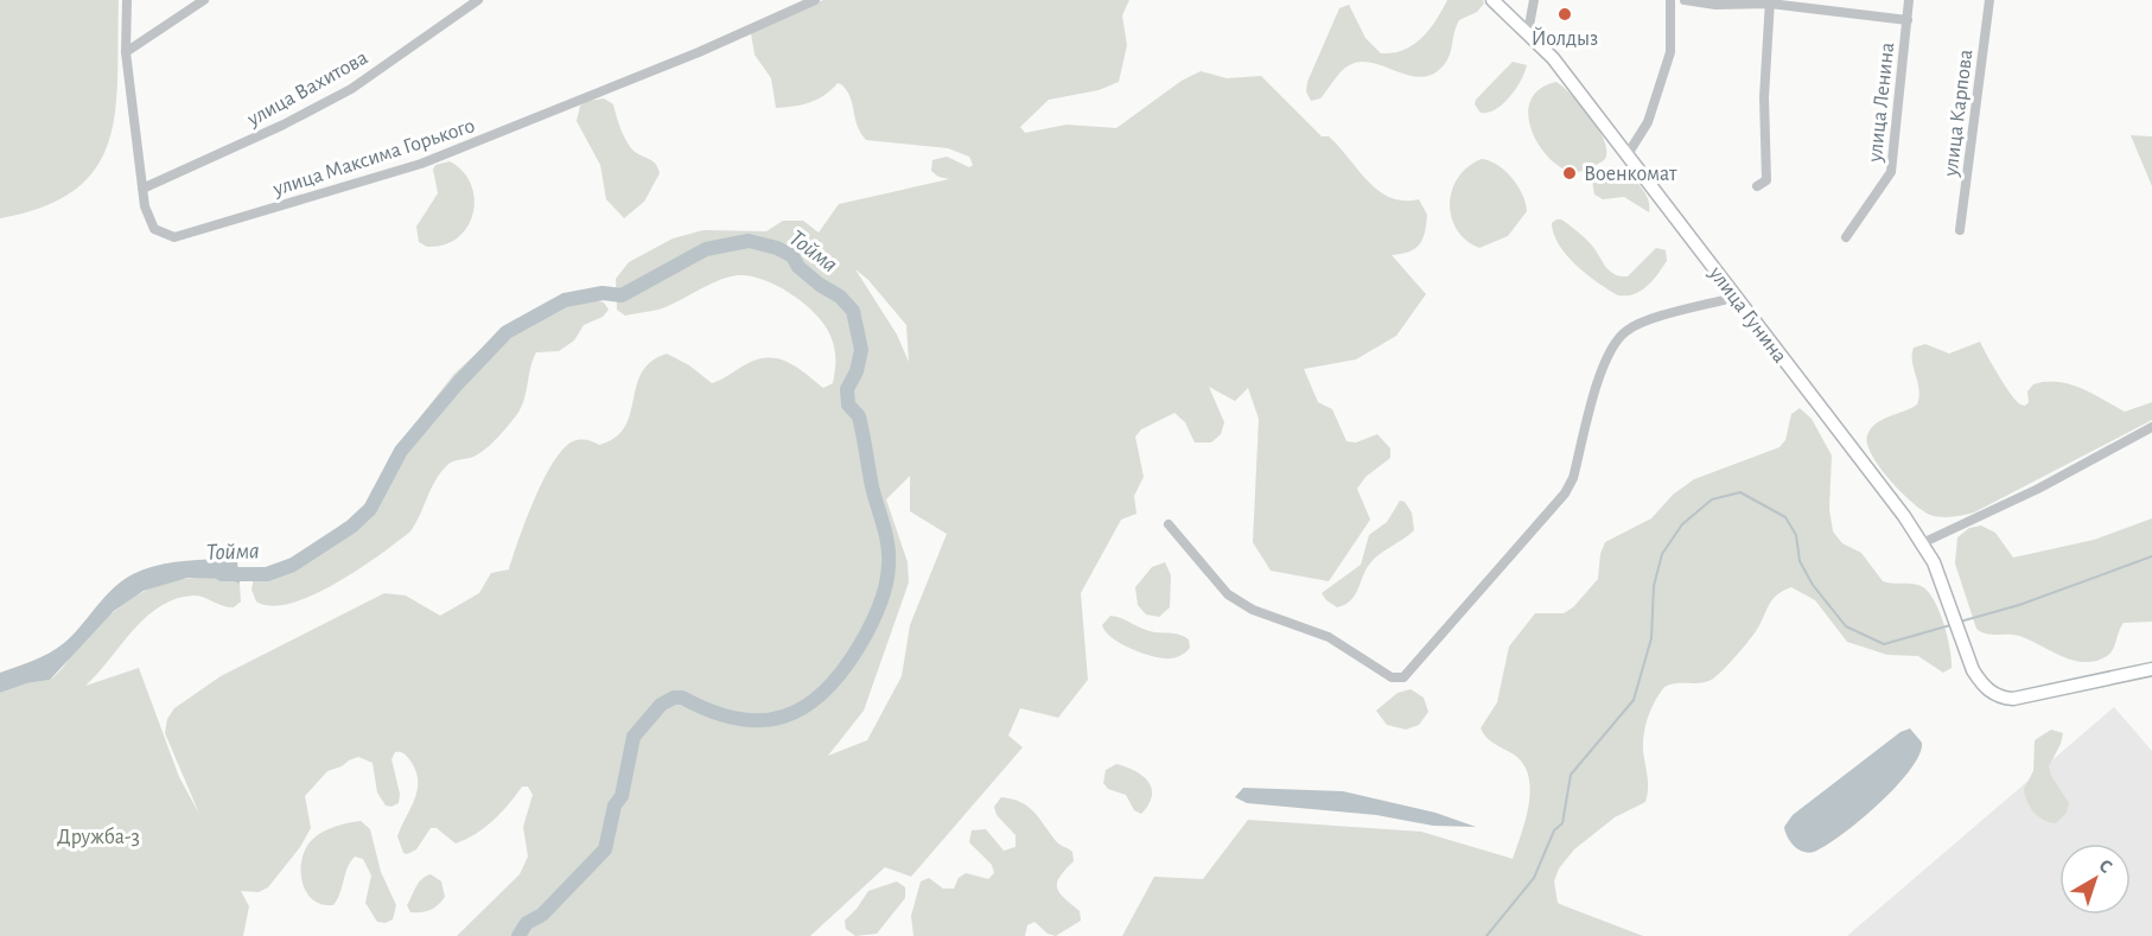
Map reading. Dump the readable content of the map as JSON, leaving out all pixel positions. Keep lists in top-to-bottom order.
{
  "streets": {
    "main road": ["улица Гунина"],
    "street": [
      "улица Вахитова",
      "улица Ленина",
      "улица Карпова",
      "улица Максима Горького"
    ]
  },
  "crossings": [
    ["улица Вахитова", "улица Максима Горького"]
  ],
  "water": ["Тойма"],
  "parks": ["Дружба-3"],
  "places": ["Йолдыз", "Военкомат"],
  "north": "top right"
}
